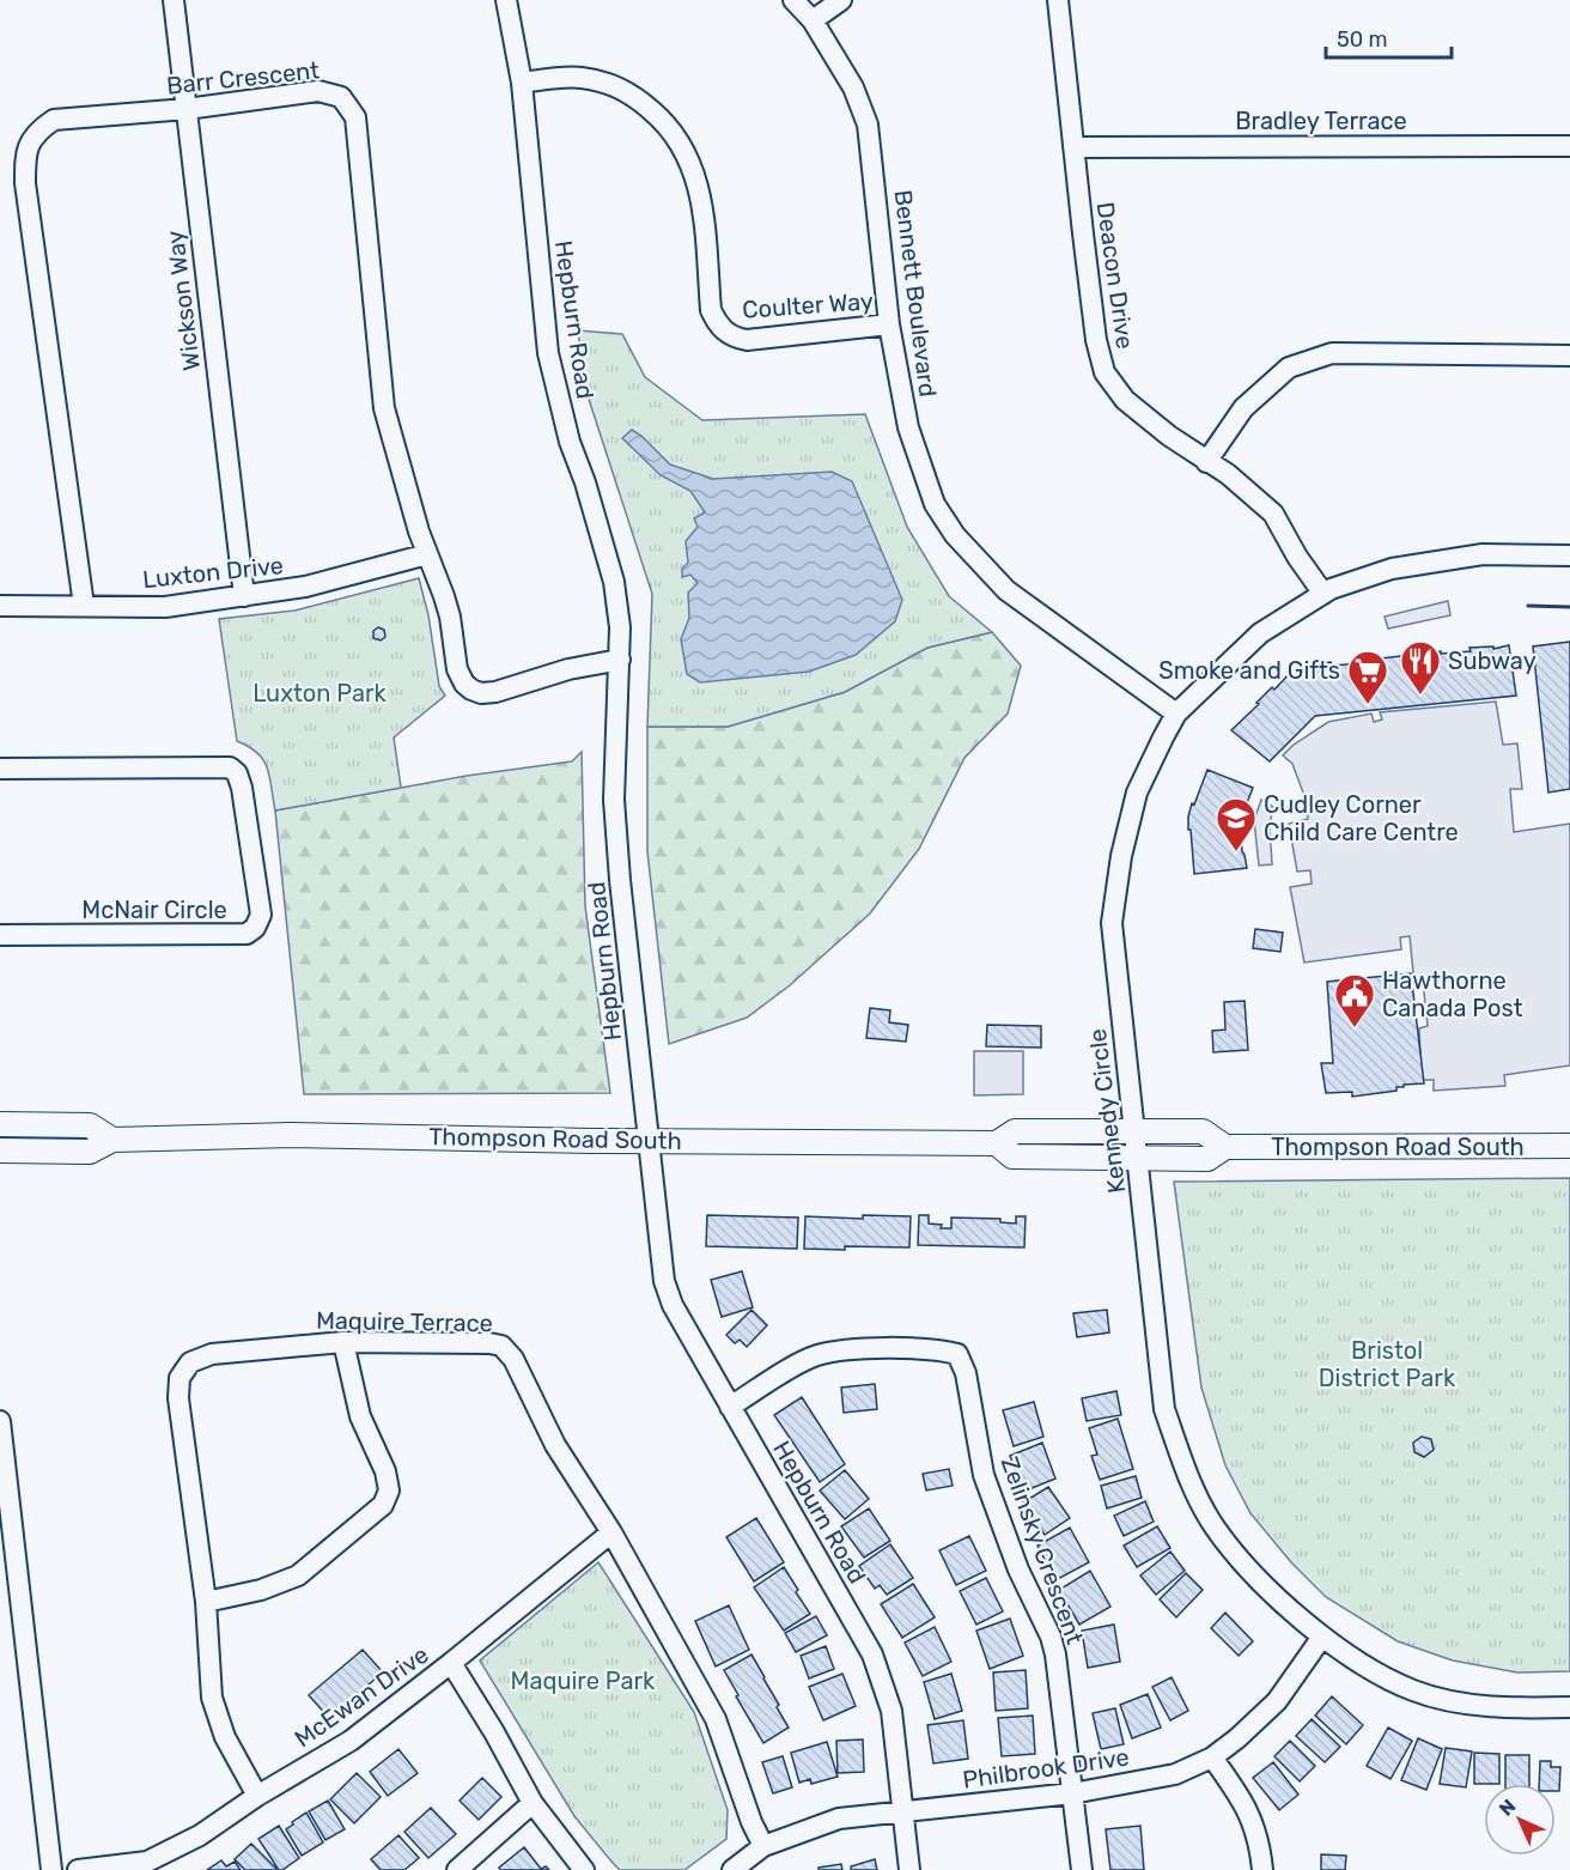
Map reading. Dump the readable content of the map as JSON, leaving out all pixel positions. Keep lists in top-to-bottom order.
{
  "streets": {
    "main road": ["Thompson Road South"],
    "street": [
      "Barr Crescent",
      "Bradley Terrace",
      "Deacon Drive",
      "Bennett Boulevard",
      "Wickson Way",
      "Coulter Way",
      "Hepburn Road",
      "Luxton Drive",
      "McNair Circle",
      "Kennedy Circle",
      "Maquire Terrace",
      "Zelinsky Crescent",
      "McEwan Drive",
      "Philbrook Drive"
    ]
  },
  "crossings": [
    ["Barr Crescent", "Wickson Way"],
    ["Barr Crescent", "Hepburn Road"],
    ["Barr Crescent", "Luxton Drive"],
    ["Bradley Terrace", "Deacon Drive"],
    ["Deacon Drive", "Kennedy Circle"],
    ["Bennett Boulevard", "Coulter Way"],
    ["Bennett Boulevard", "Kennedy Circle"],
    ["Wickson Way", "Luxton Drive"],
    ["Coulter Way", "Hepburn Road"],
    ["Hepburn Road", "Thompson Road South"],
    ["Hepburn Road", "Zelinsky Crescent"],
    ["Hepburn Road", "Philbrook Drive"],
    ["Kennedy Circle", "Thompson Road South"],
    ["Kennedy Circle", "Philbrook Drive"],
    ["Maquire Terrace", "McEwan Drive"],
    ["Maquire Terrace", "Philbrook Drive"],
    ["Zelinsky Crescent", "Philbrook Drive"]
  ],
  "parks": ["Luxton Park", "Bristol District Park", "Maquire Park"],
  "places": {
    "restaurant": ["Subway"],
    "supermarket": ["Smoke and Gifts"],
    "school or university": ["Cudley Corner Child Care Centre"],
    "public building": ["Hawthorne Canada Post"]
  },
  "scale_bar": "50 m",
  "north": "top left"
}
